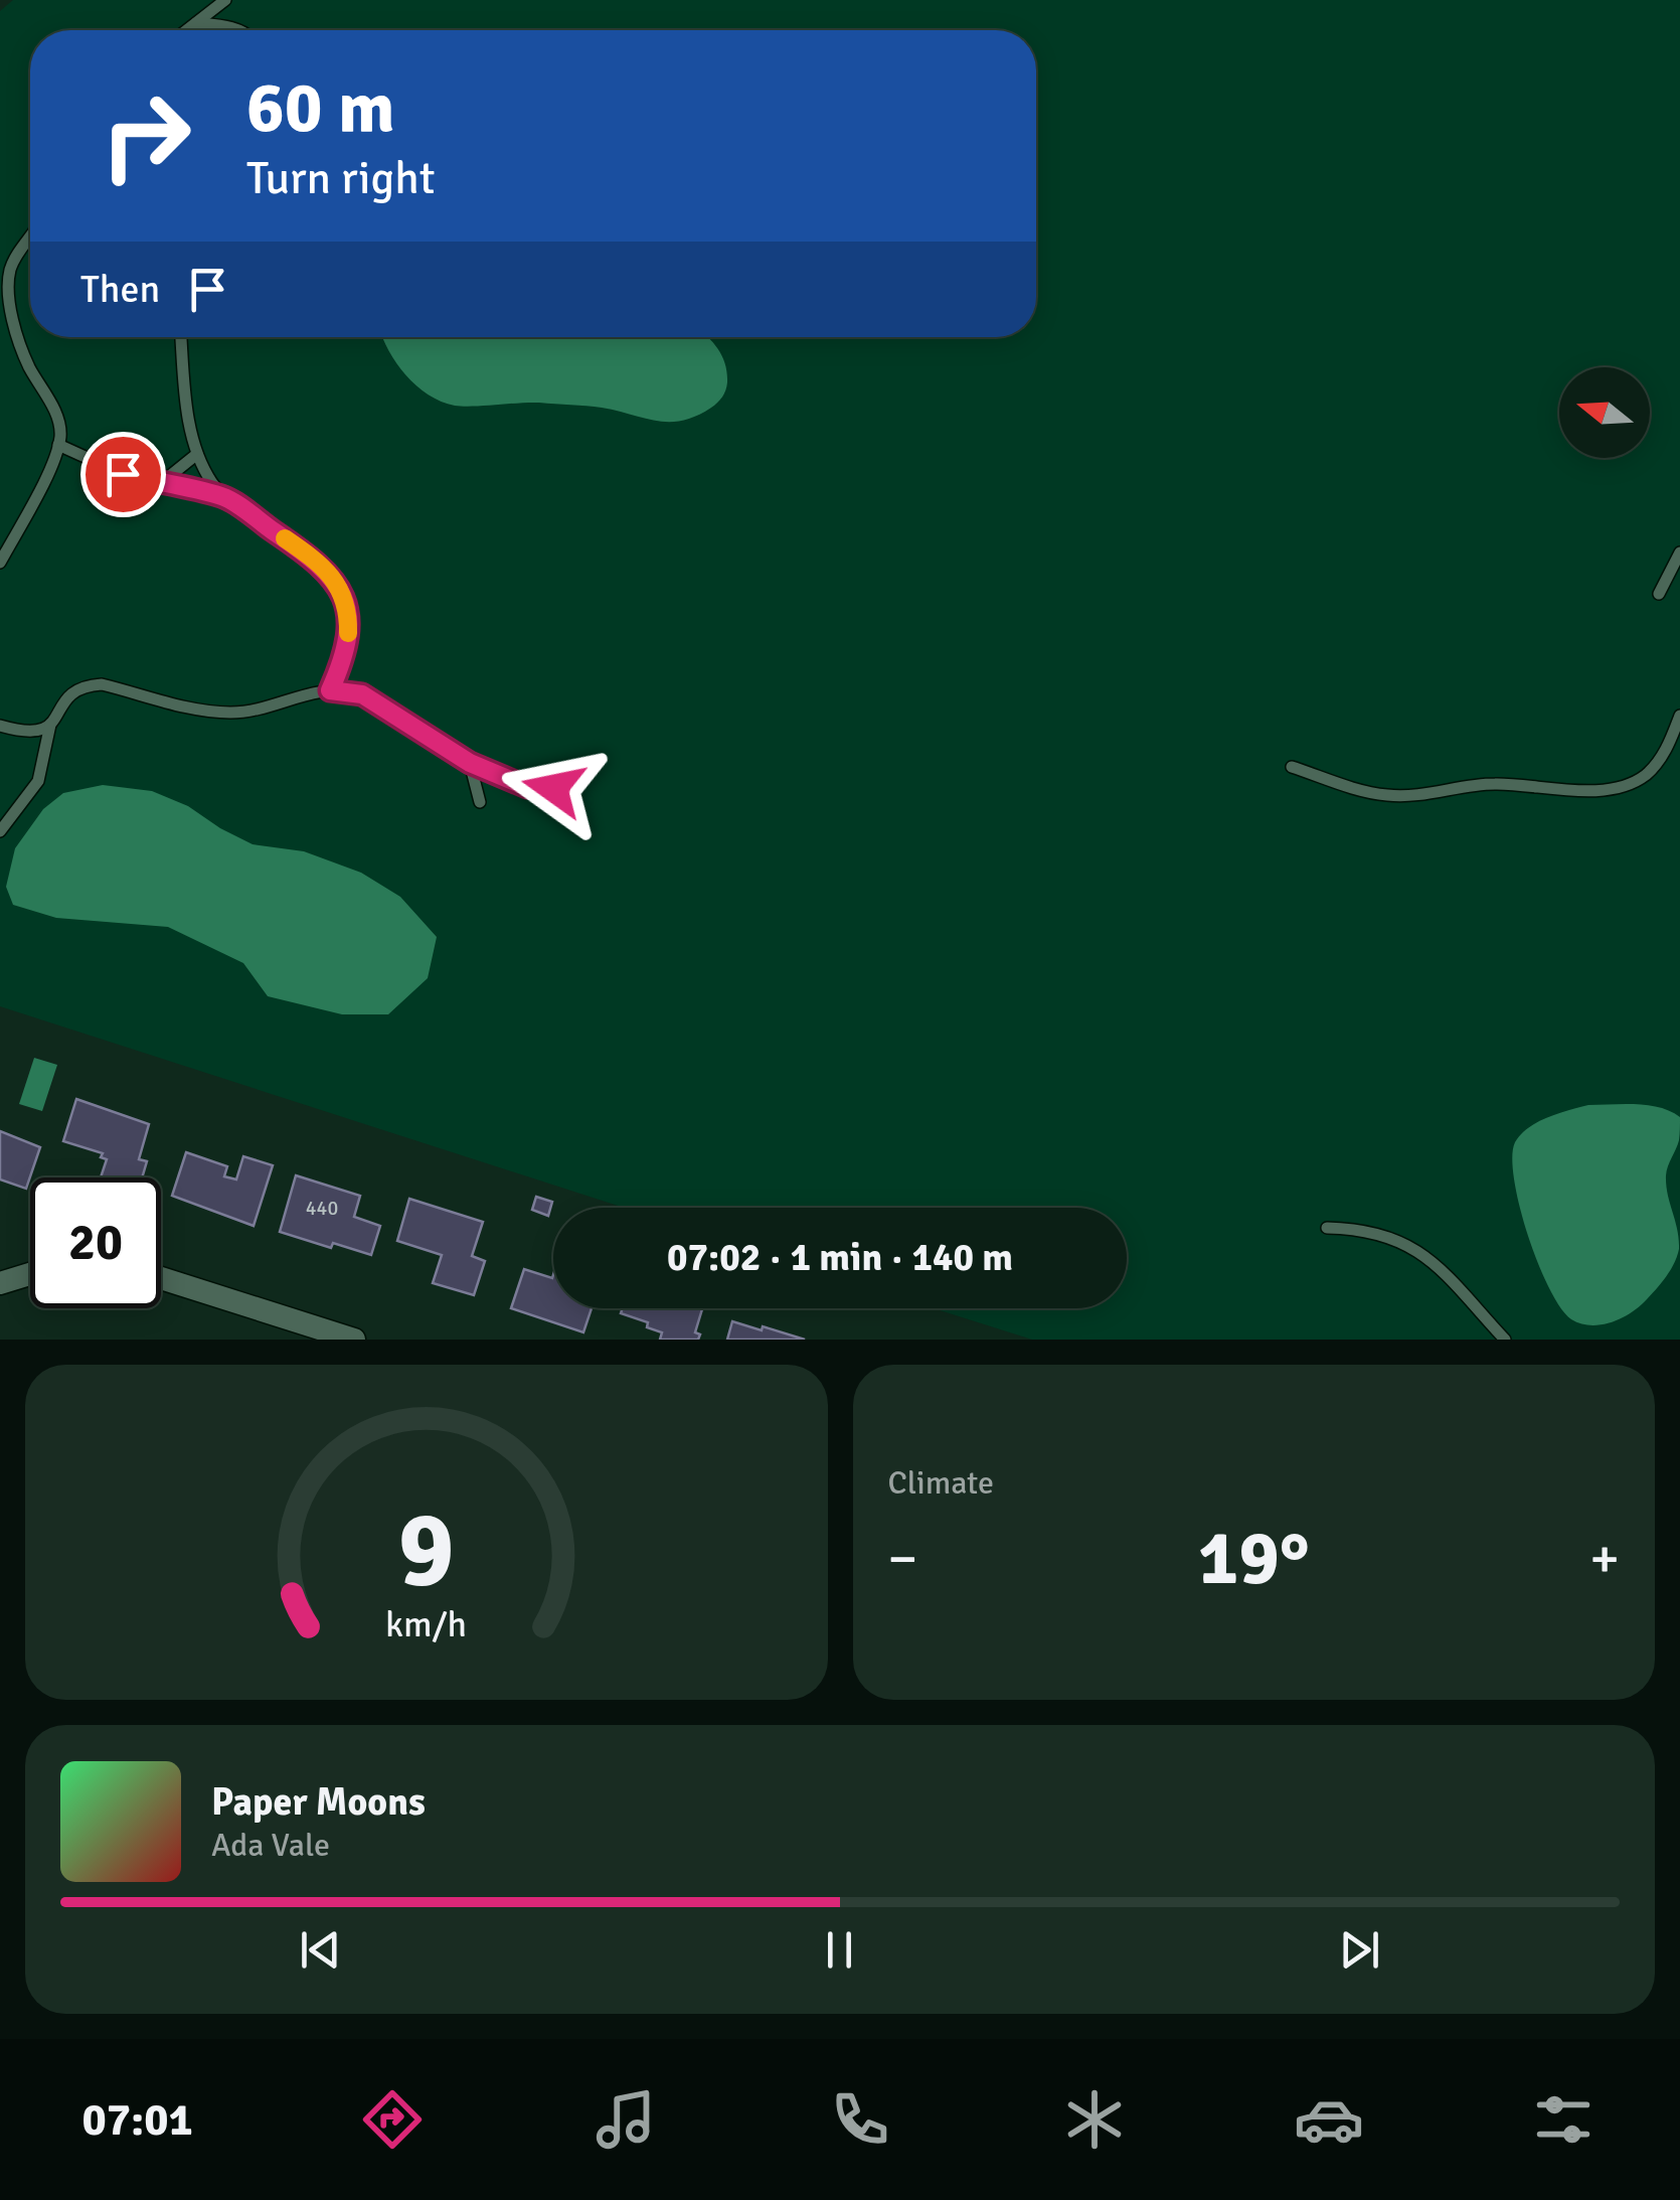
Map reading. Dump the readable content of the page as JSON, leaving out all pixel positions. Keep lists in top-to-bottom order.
{
  "house_numbers": ["440"],
  "north": "left",
  "page": {
    "turn": ["60 m", "Turn right"],
    "then": "Then",
    "limit": "20",
    "trip": "07:02 · 1 min · 140 m",
    "tile": "Climate",
    "heat": ["−", "19°", "+"],
    "song": ["Paper Moons", "Ada Vale"],
    "tabs": "07:01",
    "gauge": ["9", "km/h"]
  }
}
